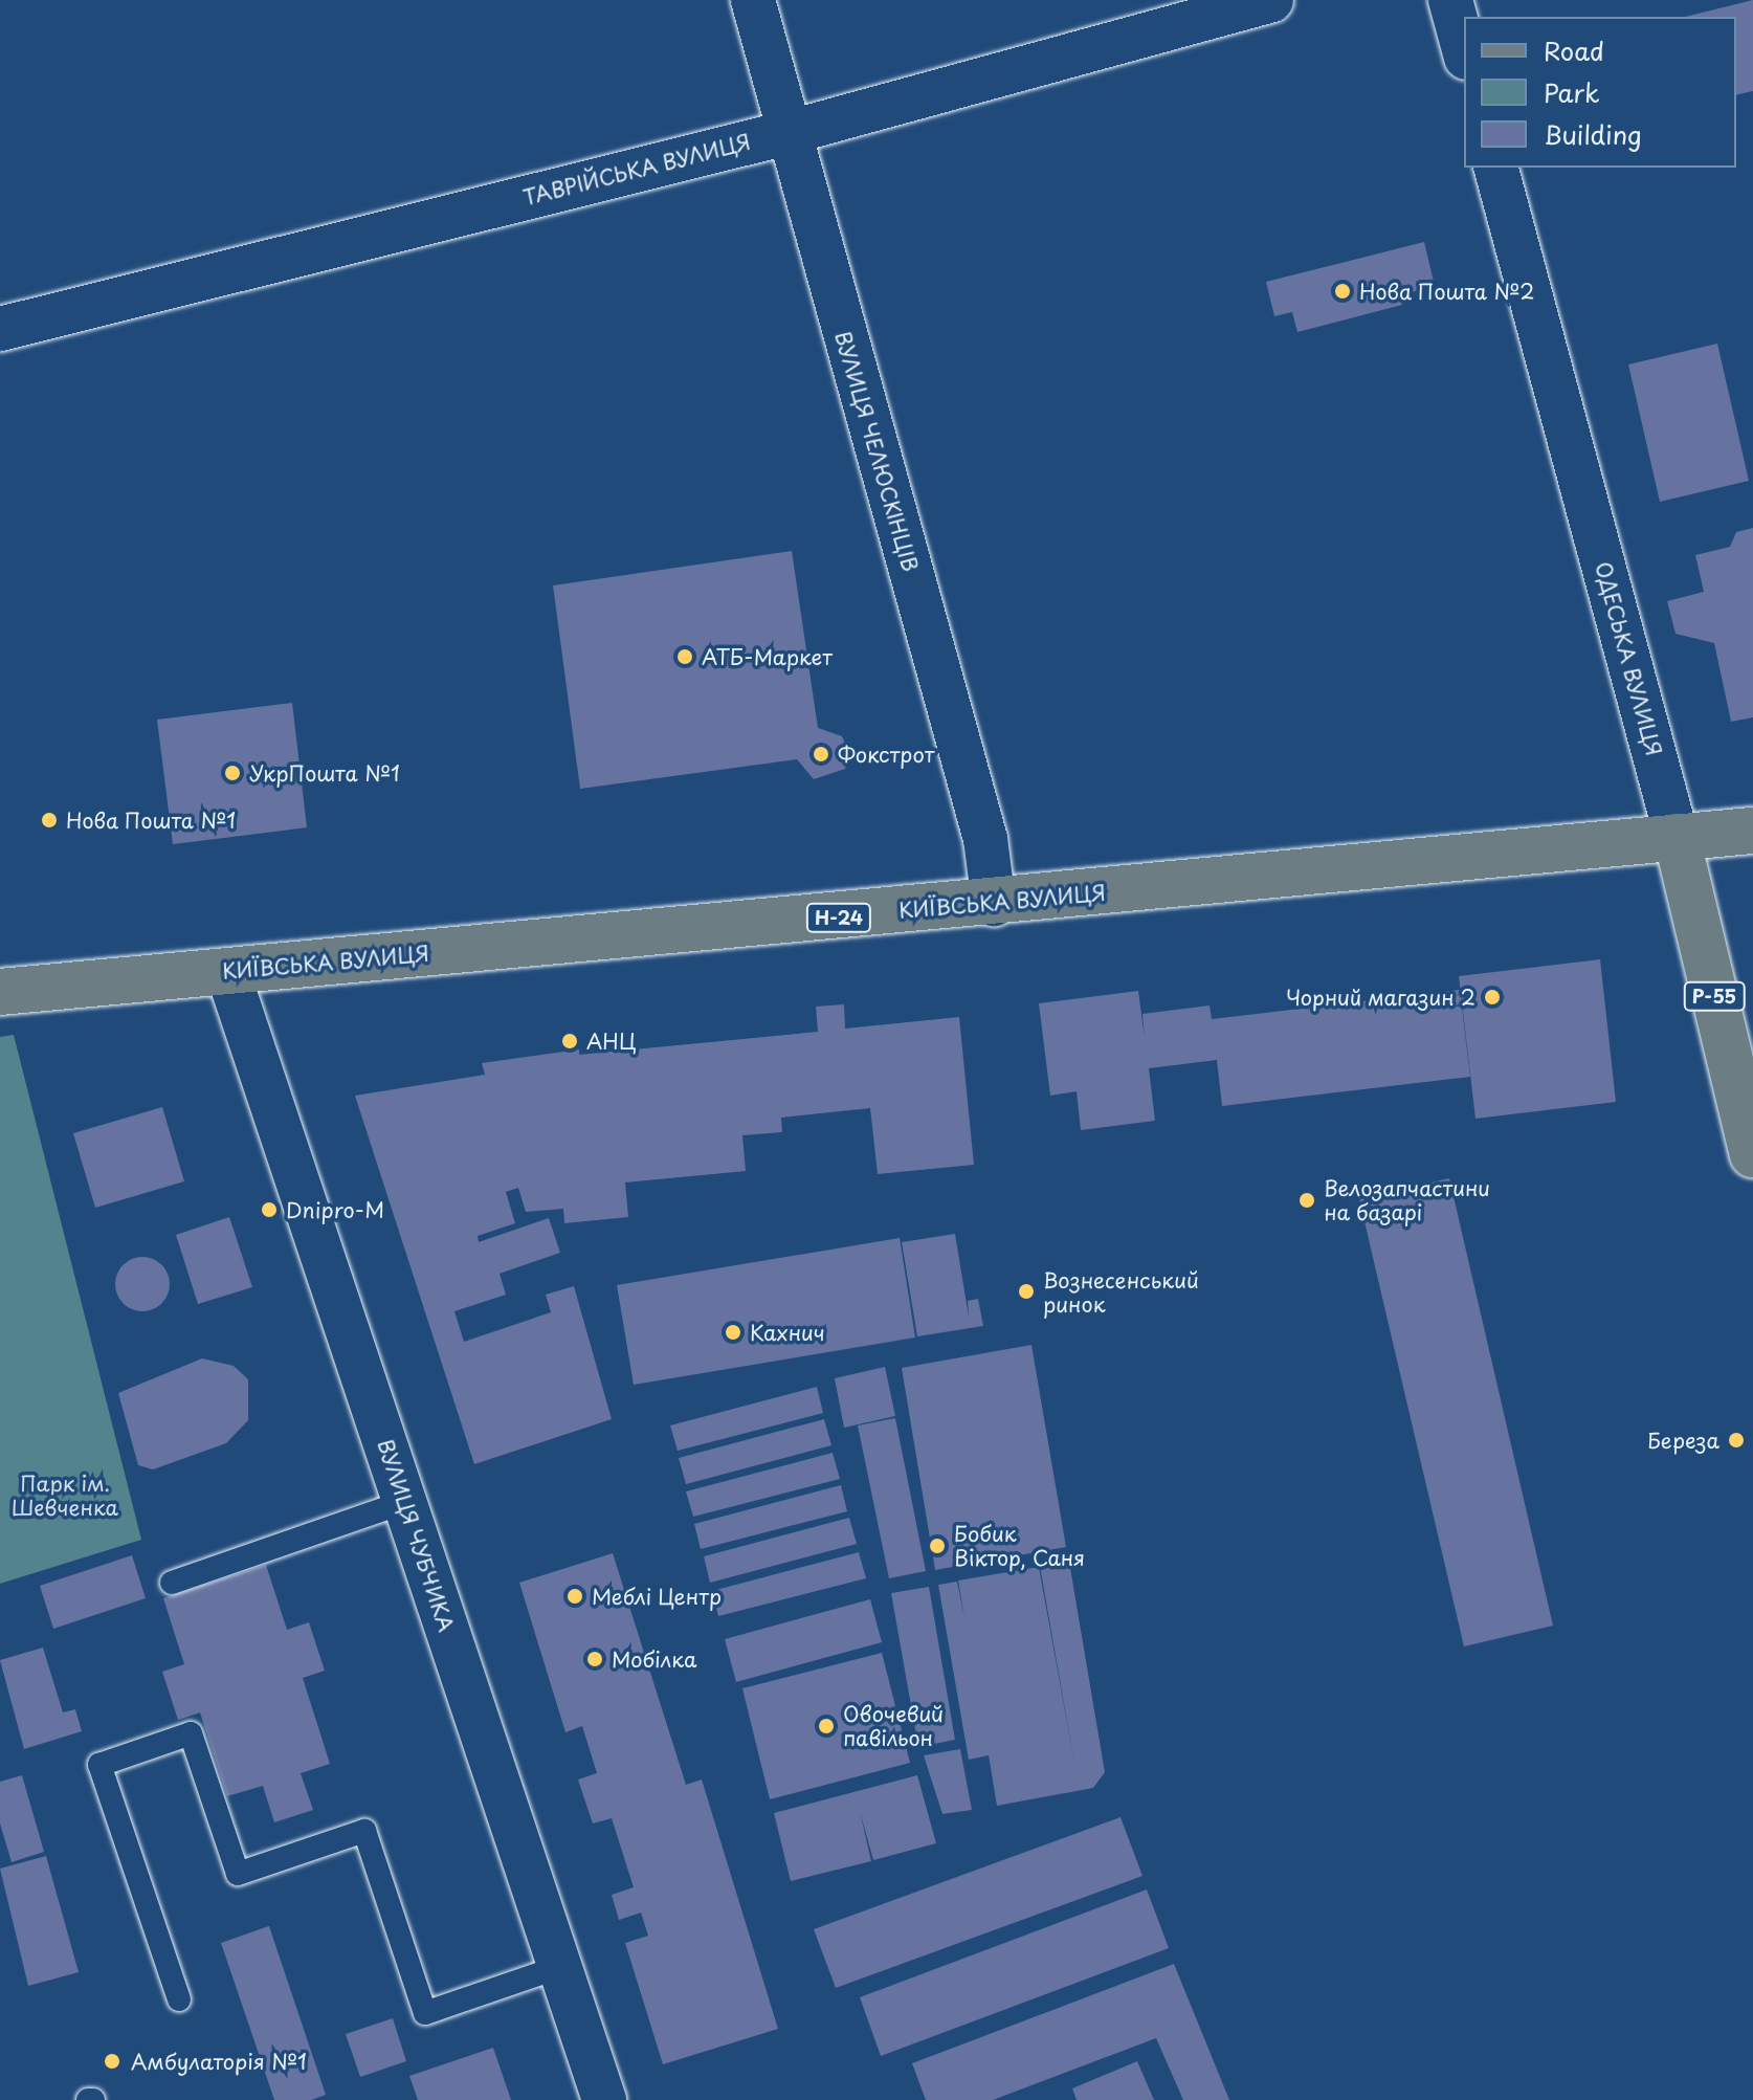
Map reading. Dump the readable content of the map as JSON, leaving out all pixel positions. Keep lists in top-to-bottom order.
{
  "streets": {
    "main road": [
      "ОДЕСЬКА ВУЛИЦЯ",
      "КИЇВСЬКА ВУЛИЦЯ",
      "Н-24",
      "Р-55"
    ],
    "street": ["ТАВРІЙСЬКА ВУЛИЦЯ", "ВУЛИЦЯ ЧЕЛЮСКІНЦІВ", "ВУЛИЦЯ ЧУБЧИКА"]
  },
  "crossings": [
    ["ТАВРІЙСЬКА ВУЛИЦЯ", "ВУЛИЦЯ ЧЕЛЮСКІНЦІВ"],
    ["ВУЛИЦЯ ЧЕЛЮСКІНЦІВ", "КИЇВСЬКА ВУЛИЦЯ"],
    ["ОДЕСЬКА ВУЛИЦЯ", "КИЇВСЬКА ВУЛИЦЯ"],
    ["КИЇВСЬКА ВУЛИЦЯ", "ВУЛИЦЯ ЧУБЧИКА"]
  ],
  "parks": ["Парк ім. Шевченка"],
  "places": [
    "Нова Пошта №2",
    "АТБ-Маркет",
    "Фокстрот",
    "УкрПошта №1",
    "Нова Пошта №1",
    "Чорний магазин 2",
    "АНЦ",
    "Велозапчастини на базарі",
    "Dnipro-M",
    "Вознесенський ринок",
    "Кахнич",
    "Береза",
    "Бобик Віктор, Саня",
    "Меблі Центр",
    "Мобілка",
    "Овочевий павільон",
    "Амбулаторія №1"
  ],
  "legend": ["Road", "Park", "Building"]
}
